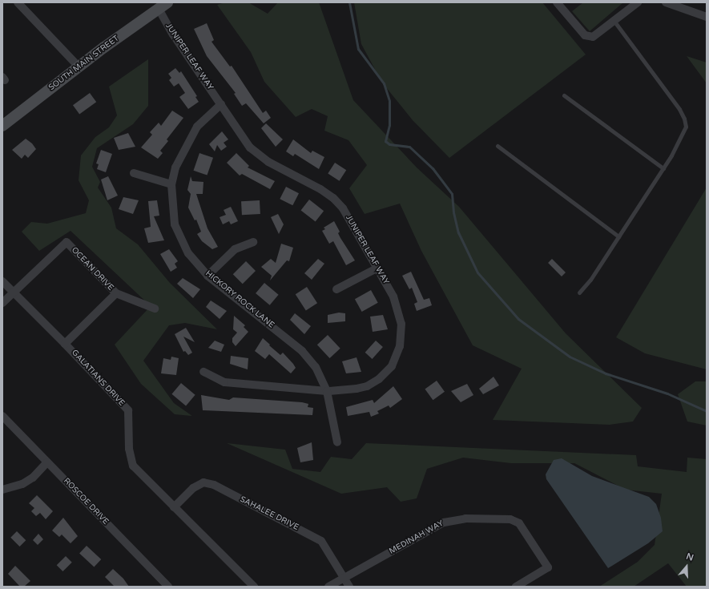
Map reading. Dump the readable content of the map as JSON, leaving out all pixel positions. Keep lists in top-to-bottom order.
{
  "streets": {
    "main road": ["SOUTH MAIN STREET"],
    "street": [
      "JUNIPER LEAF WAY",
      "OCEAN DRIVE",
      "HICKORY ROCK LANE",
      "GALATIANS DRIVE",
      "ROSCOE DRIVE",
      "SAHALEE DRIVE",
      "MEDINAH WAY"
    ]
  },
  "crossings": [
    ["JUNIPER LEAF WAY", "SOUTH MAIN STREET"],
    ["JUNIPER LEAF WAY", "HICKORY ROCK LANE"],
    ["OCEAN DRIVE", "GALATIANS DRIVE"],
    ["GALATIANS DRIVE", "SAHALEE DRIVE"],
    ["SAHALEE DRIVE", "MEDINAH WAY"]
  ],
  "north": "top"
}
